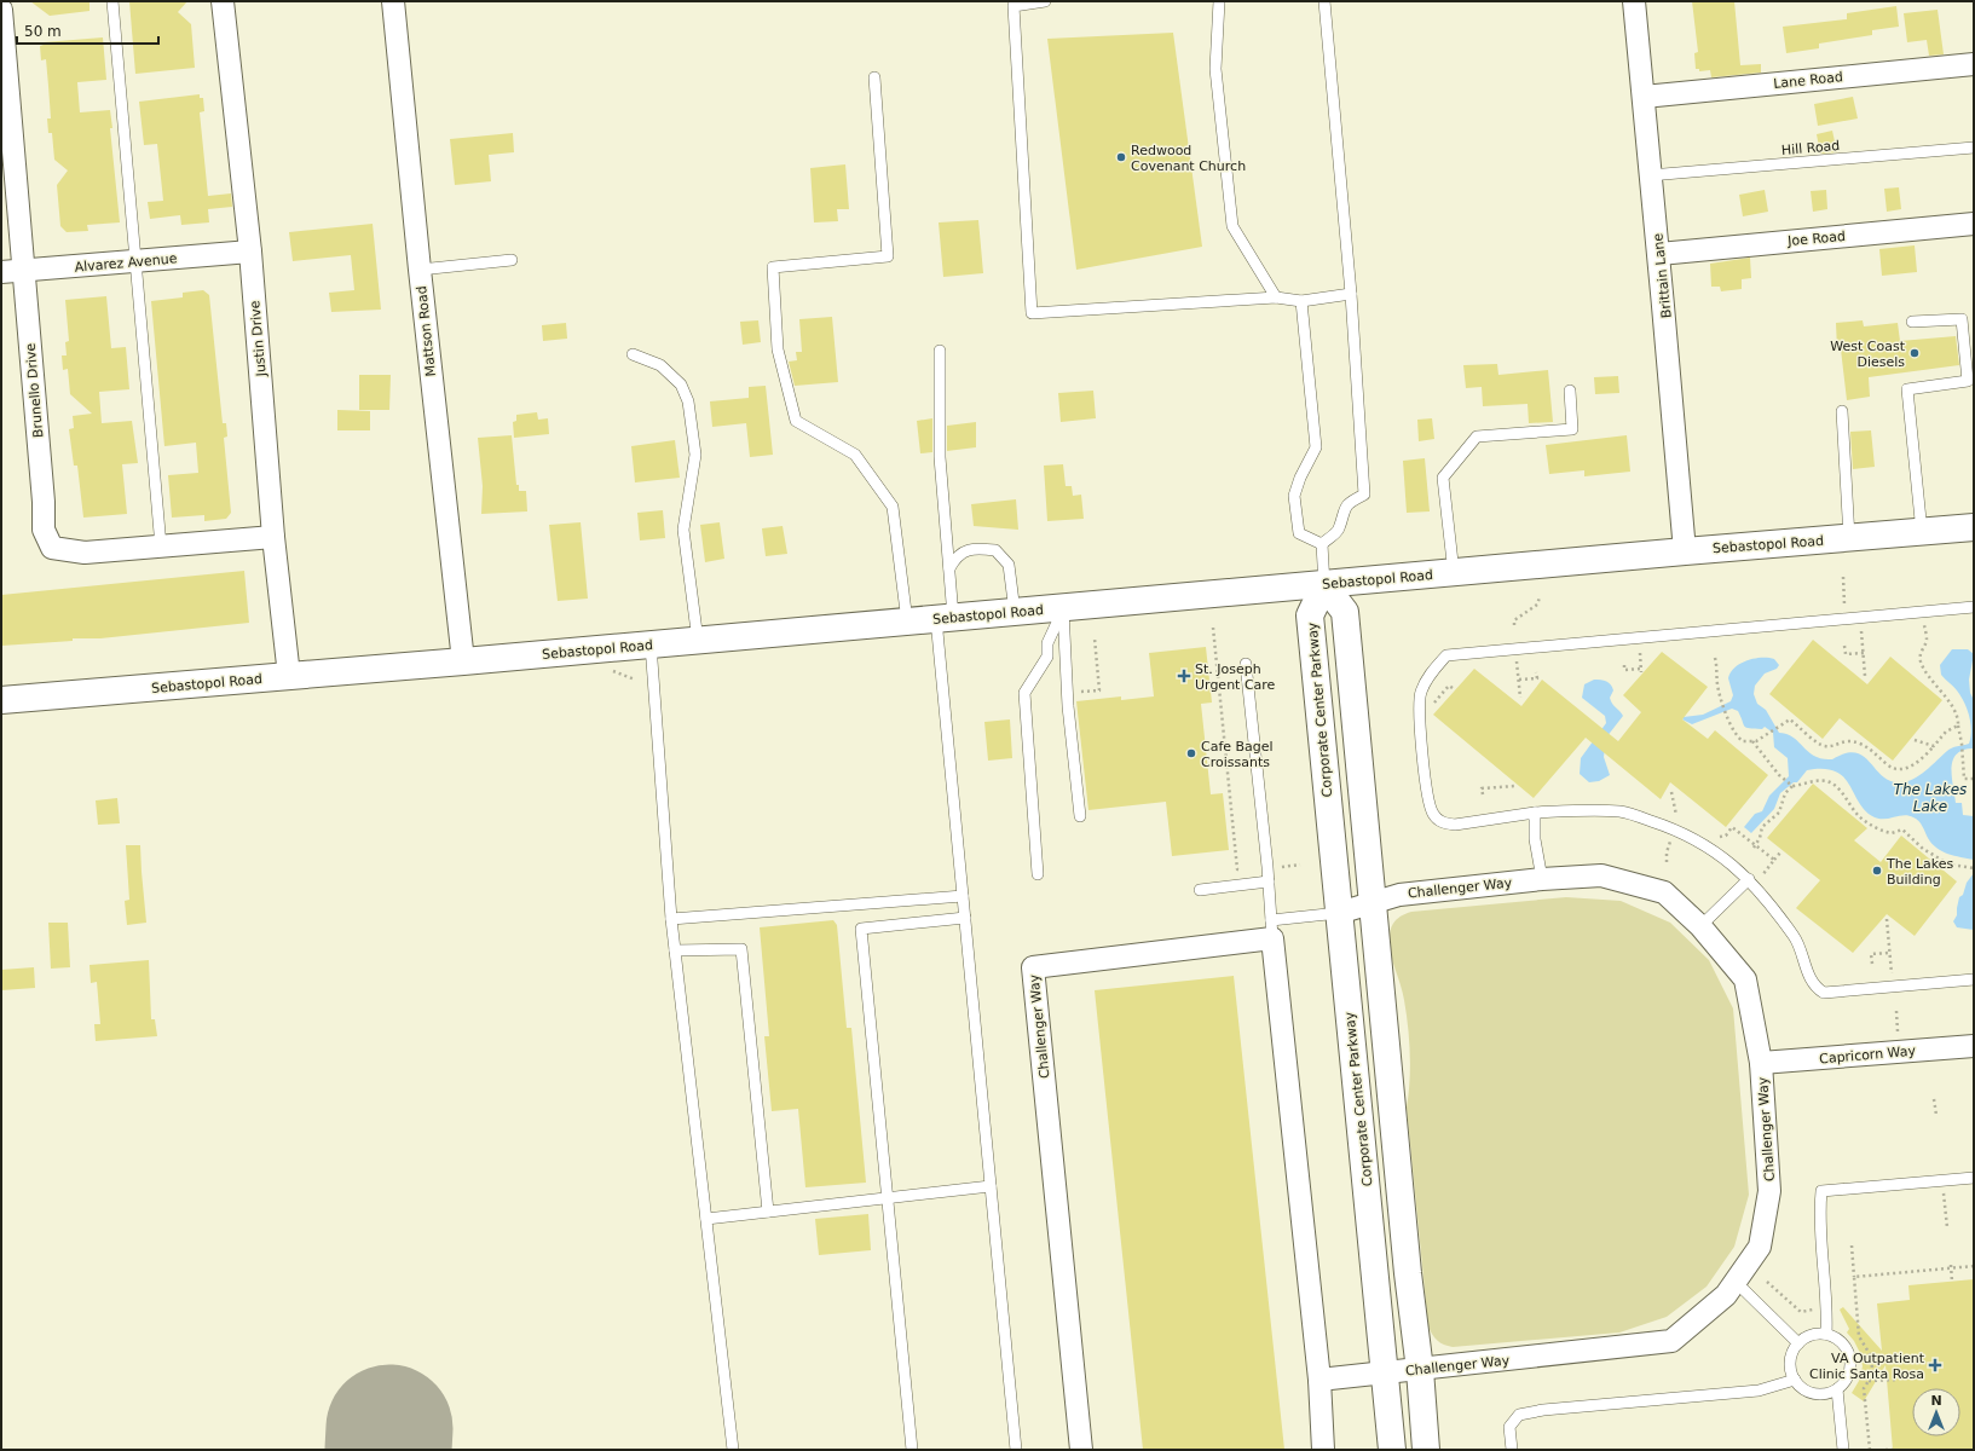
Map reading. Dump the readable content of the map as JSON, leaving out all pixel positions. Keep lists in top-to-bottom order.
{
  "streets": {
    "main road": ["Sebastopol Road", "Corporate Center Parkway"],
    "street": [
      "Lane Road",
      "Joe Road",
      "Alvarez Avenue",
      "Brittain Lane",
      "Mattson Road",
      "Justin Drive",
      "Brunello Drive",
      "Challenger Way",
      "Capricorn Way"
    ],
    "lane": ["Hill Road"]
  },
  "crossings": [
    ["Lane Road", "Brittain Lane"],
    ["Hill Road", "Brittain Lane"],
    ["Joe Road", "Brittain Lane"],
    ["Alvarez Avenue", "Justin Drive"],
    ["Alvarez Avenue", "Brunello Drive"],
    ["Brittain Lane", "Sebastopol Road"],
    ["Mattson Road", "Sebastopol Road"],
    ["Justin Drive", "Brunello Drive"],
    ["Justin Drive", "Sebastopol Road"],
    ["Sebastopol Road", "Corporate Center Parkway"],
    ["Corporate Center Parkway", "Challenger Way"],
    ["Challenger Way", "Capricorn Way"]
  ],
  "water": ["The Lakes Lake"],
  "places": {
    "other": [
      "Redwood Covenant Church",
      "West Coast Diesels",
      "Cafe Bagel Croissants",
      "The Lakes Building"
    ],
    "health": ["St. Joseph Urgent Care", "VA Outpatient Clinic Santa Rosa"]
  },
  "scale_bar": "50 m",
  "north": "top"
}
